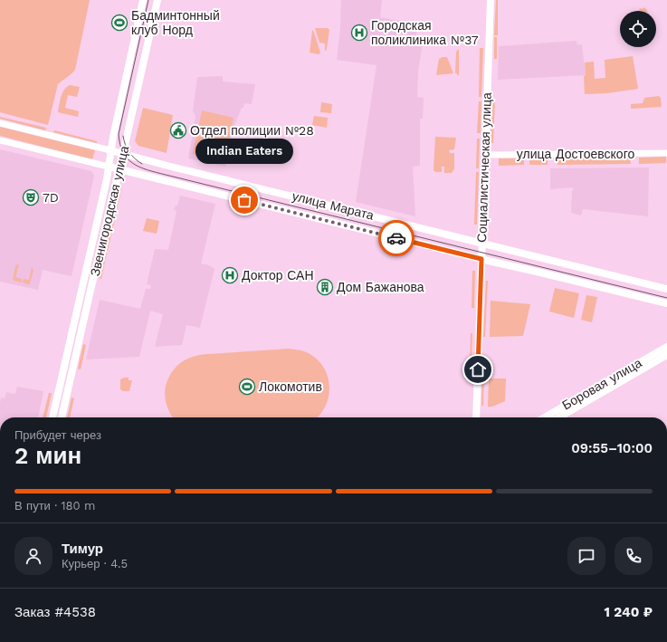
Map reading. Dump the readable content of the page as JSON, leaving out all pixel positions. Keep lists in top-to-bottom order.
{
  "streets": {
    "street": [
      "улица Достоевского",
      "Социалистическая улица",
      "улица Марата",
      "Звенигородская улица",
      "Боровая улица"
    ]
  },
  "crossings": [
    ["улица Достоевского", "Социалистическая улица"],
    ["Социалистическая улица", "улица Марата"],
    ["улица Марата", "Звенигородская улица"]
  ],
  "places": {
    "sports": ["Бадминтонный клуб Норд", "Локомотив"],
    "hospital": ["Городская поликлиника №37", "Доктор САН"],
    "public building": ["Отдел полиции №28"],
    "theatre": ["7D"],
    "other": ["Indian Eaters"],
    "building": ["Дом Бажанова"]
  },
  "page": {
    "bubble": "Indian Eaters",
    "heading": ["2 мин", "Прибудет через", "09:55–10:00"],
    "panel": [
      "Тимур",
      "Курьер · 4.5",
      "Заказ #4538",
      "1 240 ₽"
    ],
    "bar": "В пути · 180 m"
  }
}
